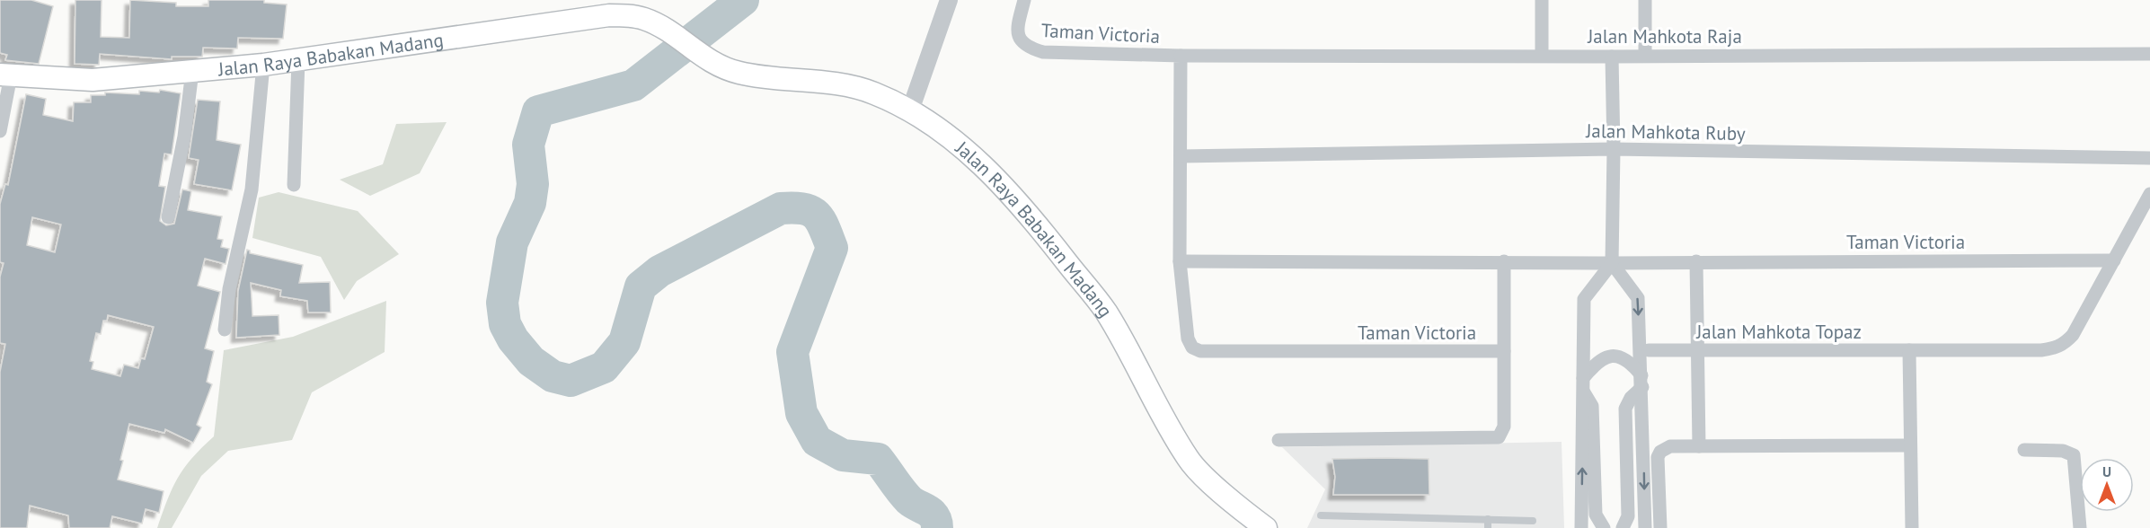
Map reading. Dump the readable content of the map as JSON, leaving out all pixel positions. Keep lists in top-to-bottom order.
{
  "streets": {
    "main road": ["Jalan Raya Babakan Madang"],
    "street": [
      "Taman Victoria",
      "Jalan Mahkota Raja",
      "Jalan Mahkota Ruby",
      "Jalan Mahkota Topaz"
    ]
  },
  "crossings": [
    ["Taman Victoria", "Jalan Mahkota Raja"],
    ["Taman Victoria", "Jalan Mahkota Ruby"]
  ],
  "north": "top"
}
